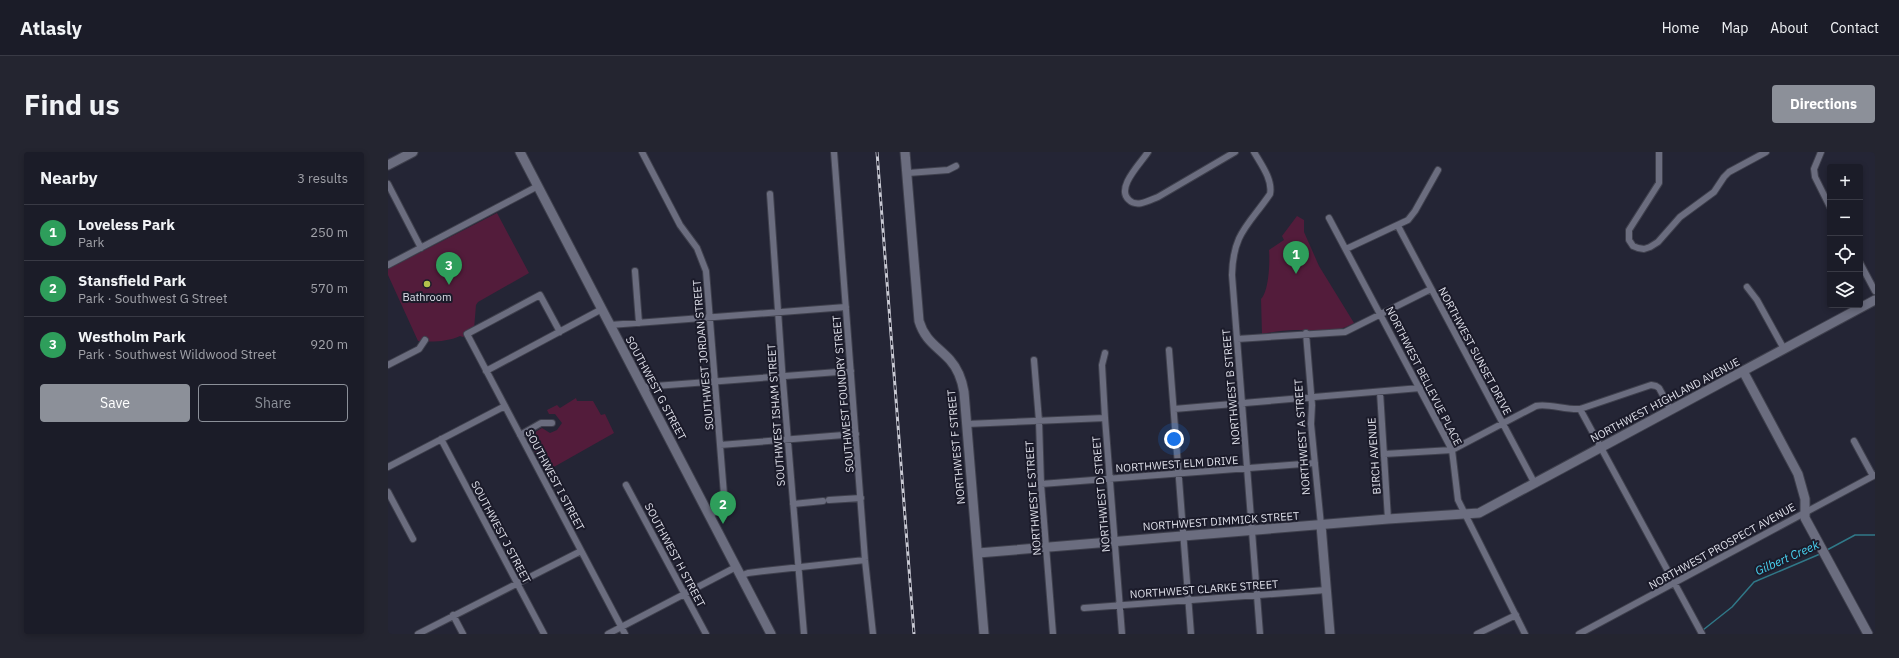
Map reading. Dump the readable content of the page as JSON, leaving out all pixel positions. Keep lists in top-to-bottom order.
{
  "streets": {
    "main road": [
      "SOUTHWEST G STREET",
      "NORTHWEST HIGHLAND AVENUE",
      "NORTHWEST A STREET",
      "NORTHWEST F STREET",
      "NORTHWEST DIMMICK STREET"
    ],
    "street": [
      "NORTHWEST SUNSET DRIVE",
      "SOUTHWEST JORDAN STREET",
      "NORTHWEST BELLEVUE PLACE",
      "NORTHWEST B STREET",
      "SOUTHWEST FOUNDRY STREET",
      "SOUTHWEST ISHAM STREET",
      "BIRCH AVENUE",
      "NORTHWEST ELM DRIVE",
      "SOUTHWEST I STREET",
      "NORTHWEST D STREET",
      "NORTHWEST E STREET",
      "SOUTHWEST J STREET",
      "NORTHWEST PROSPECT AVENUE",
      "SOUTHWEST H STREET",
      "NORTHWEST CLARKE STREET"
    ]
  },
  "crossings": [
    ["NORTHWEST SUNSET DRIVE", "NORTHWEST HIGHLAND AVENUE"],
    ["SOUTHWEST JORDAN STREET", "SOUTHWEST G STREET"],
    ["NORTHWEST BELLEVUE PLACE", "NORTHWEST HIGHLAND AVENUE"],
    ["NORTHWEST BELLEVUE PLACE", "NORTHWEST DIMMICK STREET"],
    ["NORTHWEST B STREET", "NORTHWEST ELM DRIVE"],
    ["NORTHWEST B STREET", "NORTHWEST DIMMICK STREET"],
    ["NORTHWEST B STREET", "NORTHWEST CLARKE STREET"],
    ["NORTHWEST HIGHLAND AVENUE", "NORTHWEST DIMMICK STREET"],
    ["NORTHWEST A STREET", "NORTHWEST ELM DRIVE"],
    ["NORTHWEST A STREET", "NORTHWEST DIMMICK STREET"],
    ["NORTHWEST A STREET", "NORTHWEST CLARKE STREET"],
    ["NORTHWEST F STREET", "NORTHWEST DIMMICK STREET"],
    ["BIRCH AVENUE", "NORTHWEST DIMMICK STREET"],
    ["NORTHWEST ELM DRIVE", "NORTHWEST D STREET"],
    ["NORTHWEST ELM DRIVE", "NORTHWEST E STREET"],
    ["NORTHWEST D STREET", "NORTHWEST DIMMICK STREET"],
    ["NORTHWEST D STREET", "NORTHWEST CLARKE STREET"],
    ["NORTHWEST E STREET", "NORTHWEST DIMMICK STREET"]
  ],
  "water": ["Gilbert Creek"],
  "places": ["Bathroom"],
  "page": {
    "header": "Atlasly",
    "nav": [
      "Home",
      "Map",
      "About",
      "Contact"
    ],
    "buttons": [
      "Directions",
      ["Save", "Share"]
    ],
    "title": "Find us",
    "heading": ["Nearby", "3 results"],
    "map_buttons": ["+", "−"],
    "list": [
      {
        "mark": "1",
        "name": "Loveless Park",
        "note": "Park",
        "value": "250 m"
      },
      {
        "mark": "2",
        "name": "Stansfield Park",
        "note": "Park · Southwest G Street",
        "value": "570 m"
      },
      {
        "mark": "3",
        "name": "Westholm Park",
        "note": "Park · Southwest Wildwood Street",
        "value": "920 m"
      }
    ],
    "pins": ["1", "3", "2"]
  }
}
